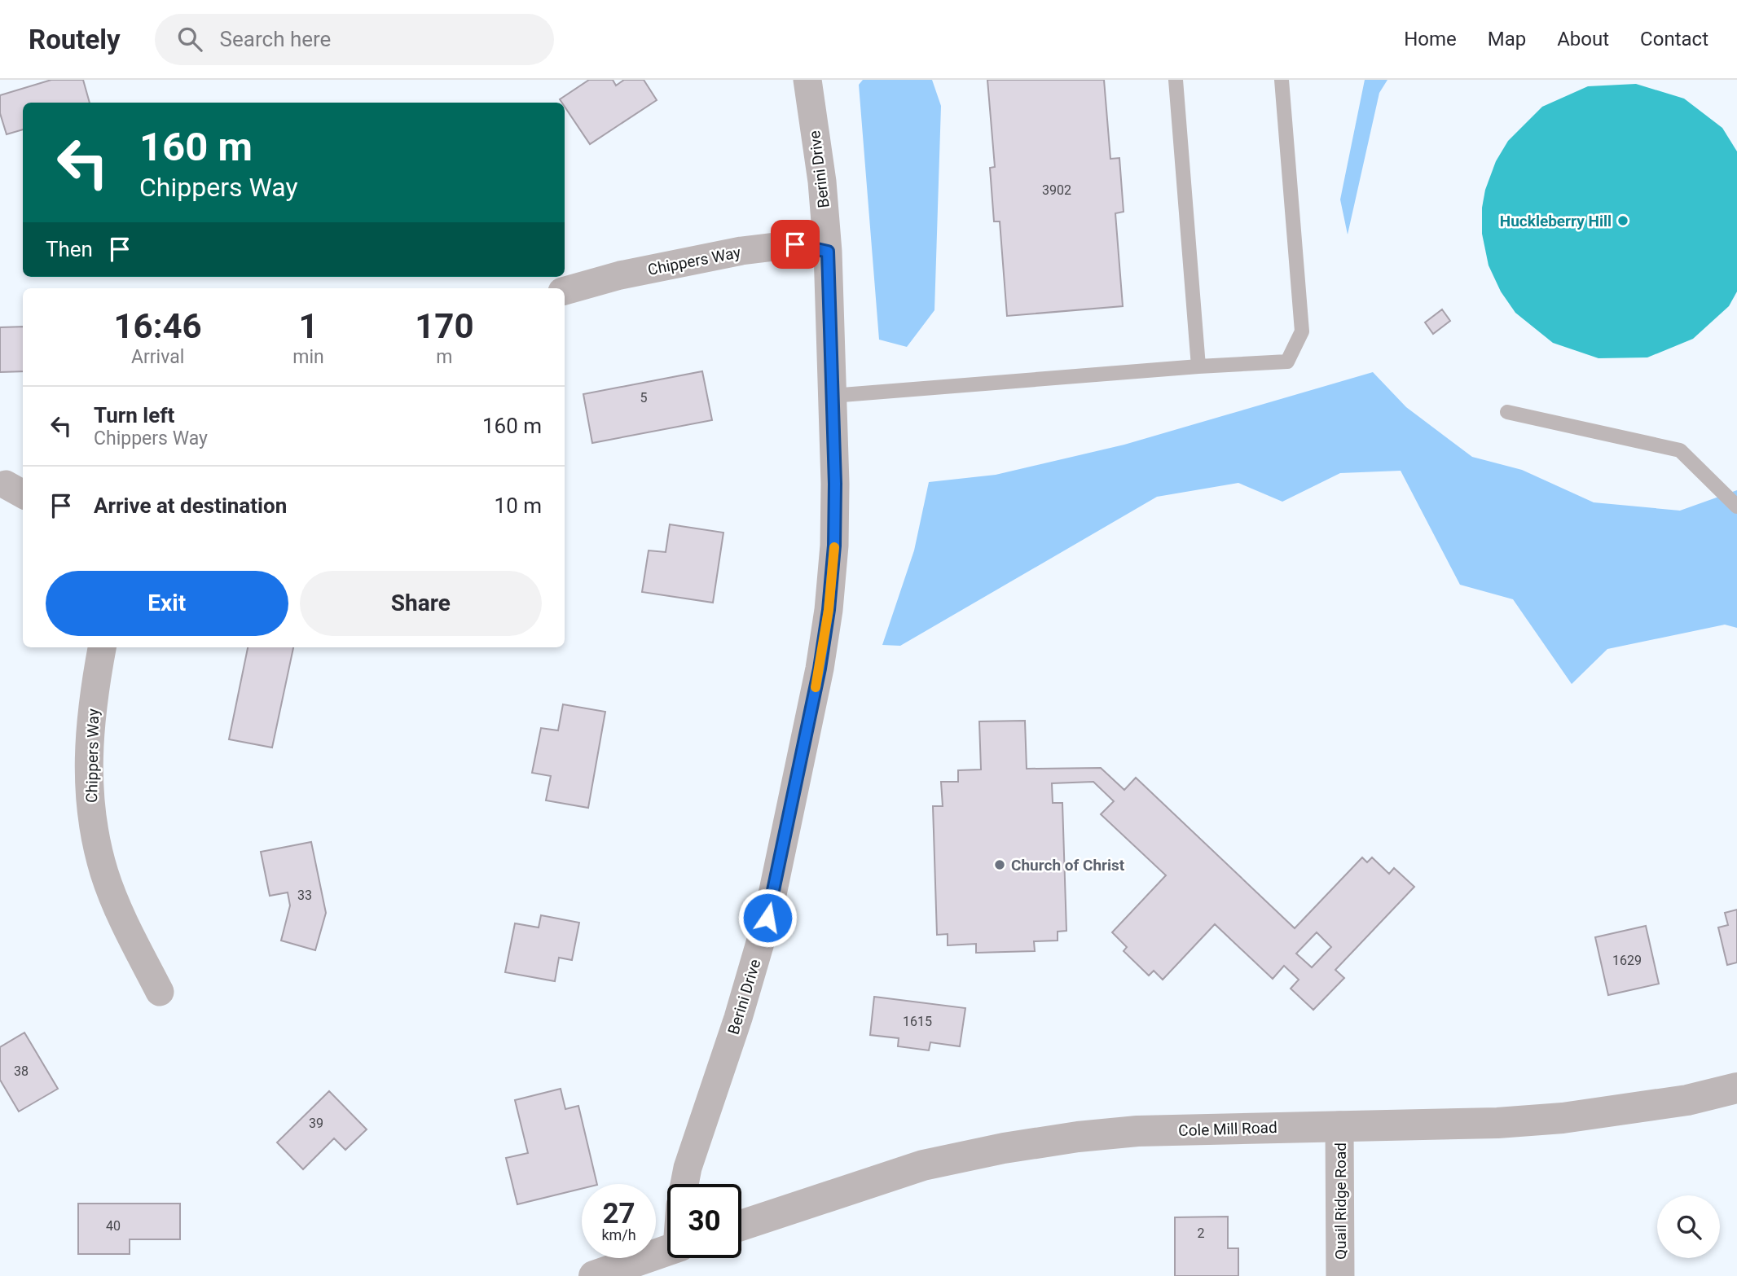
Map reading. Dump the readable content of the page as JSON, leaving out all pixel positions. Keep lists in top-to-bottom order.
{
  "streets": {
    "street": [
      "Berini Drive",
      "Chippers Way",
      "Cole Mill Road",
      "Quail Ridge Road"
    ]
  },
  "crossings": [
    ["Berini Drive", "Chippers Way"],
    ["Cole Mill Road", "Quail Ridge Road"]
  ],
  "places": ["Huckleberry Hill", "Church of Christ"],
  "house_numbers": [
    "3902",
    "5",
    "33",
    "1629",
    "1615",
    "38",
    "39",
    "40",
    "2"
  ],
  "page": {
    "header": "Routely",
    "search": "Search here",
    "nav": [
      "Home",
      "Map",
      "About",
      "Contact"
    ],
    "turn": ["160 m", "Chippers Way"],
    "then": "Then",
    "eta": [
      "16:46",
      "Arrival",
      "1",
      "min",
      "170",
      "m"
    ],
    "list": [
      {
        "name": "Turn left",
        "note": "Chippers Way",
        "value": "160 m"
      },
      {
        "name": "Arrive at destination",
        "value": "10 m"
      }
    ],
    "buttons": ["Exit", "Share"],
    "speed": "27 km/h",
    "limit": "30"
  }
}
